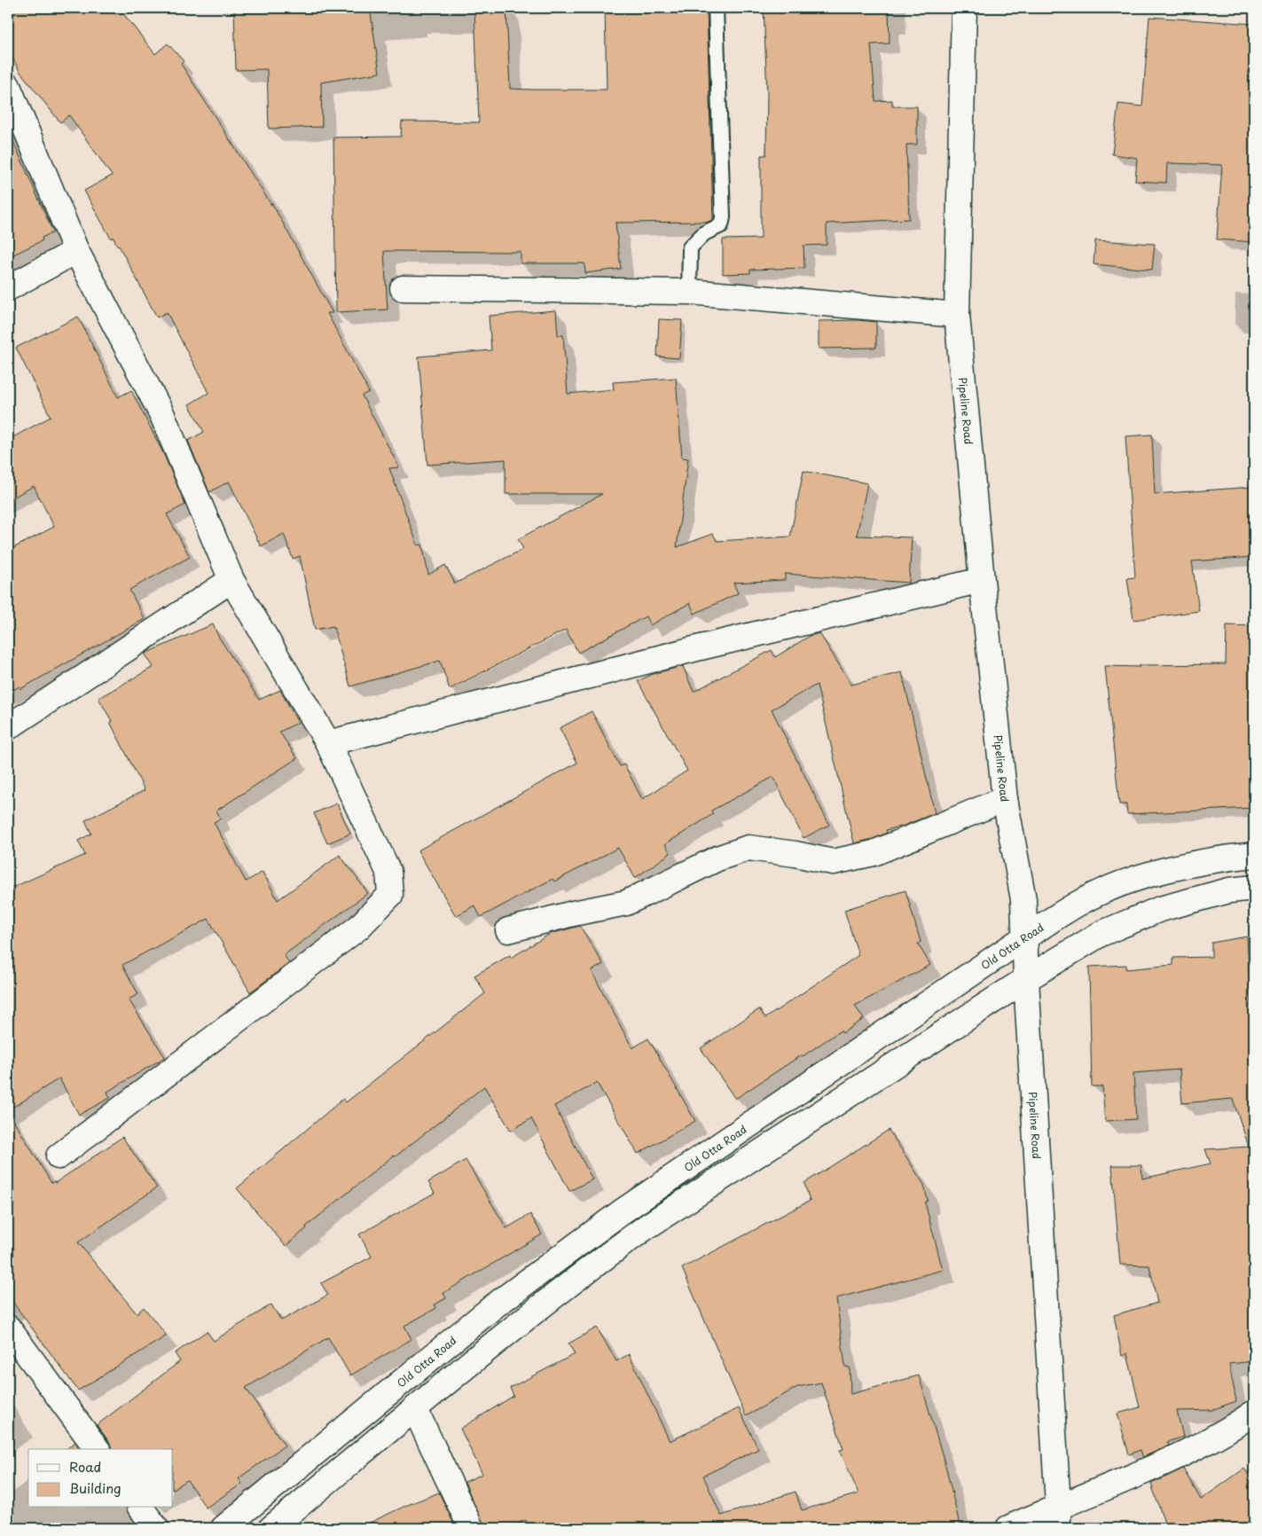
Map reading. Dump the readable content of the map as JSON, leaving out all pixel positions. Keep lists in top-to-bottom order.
{
  "streets": {
    "street": ["Pipeline Road", "Old Otta Road"]
  },
  "crossings": [
    ["Pipeline Road", "Old Otta Road"]
  ],
  "legend": ["Road", "Building"]
}
